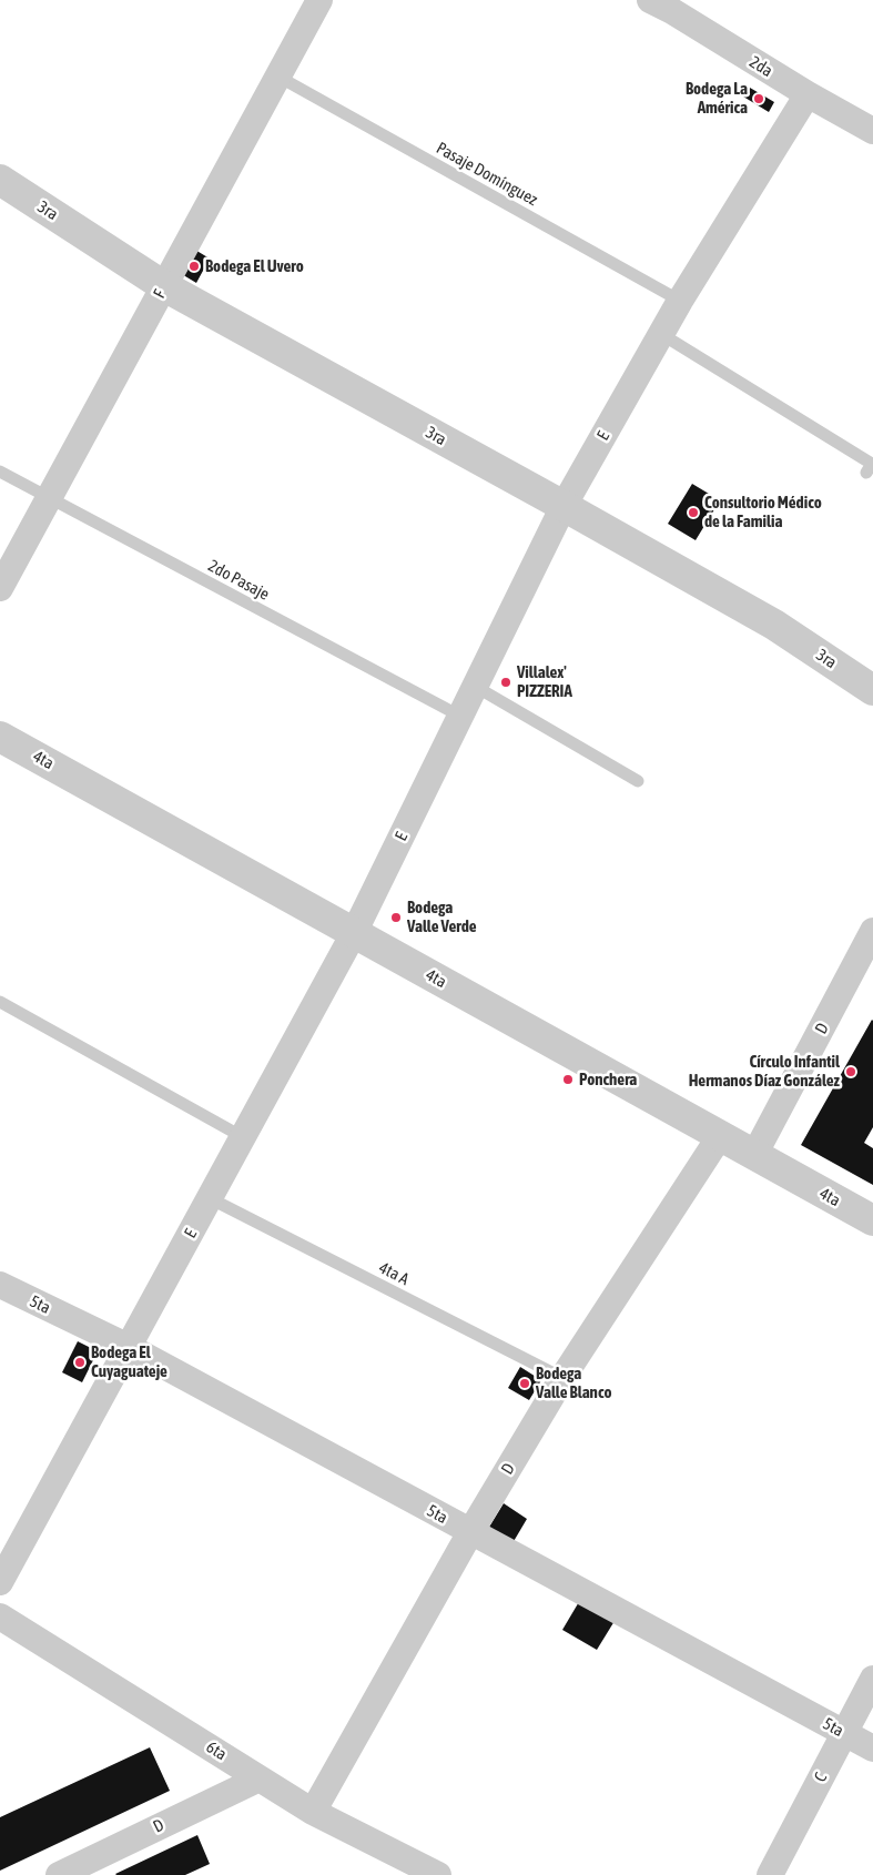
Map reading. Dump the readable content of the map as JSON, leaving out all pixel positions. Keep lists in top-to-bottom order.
{
  "streets": {
    "street": [
      "2da",
      "3ra",
      "F",
      "E",
      "4ta",
      "D",
      "5ta",
      "6ta",
      "C"
    ],
    "lane": ["Pasaje Domínguez", "2do Pasaje", "4ta A"]
  },
  "crossings": [
    ["2da", "E"],
    ["Pasaje Domínguez", "F"],
    ["Pasaje Domínguez", "E"],
    ["3ra", "F"],
    ["3ra", "E"],
    ["F", "2do Pasaje"],
    ["E", "2do Pasaje"],
    ["E", "4ta"],
    ["E", "4ta A"],
    ["E", "5ta"],
    ["4ta", "D"],
    ["D", "4ta A"],
    ["D", "5ta"],
    ["D", "6ta"],
    ["5ta", "C"]
  ],
  "places": [
    "Bodega La América",
    "Bodega El Uvero",
    "Consultorio Médico de la Familia",
    "Villalex' PIZZERIA",
    "Bodega Valle Verde",
    "Círculo Infantil Hermanos Díaz González",
    "Ponchera",
    "Bodega El Cuyaguateje",
    "Bodega Valle Blanco"
  ]
}
